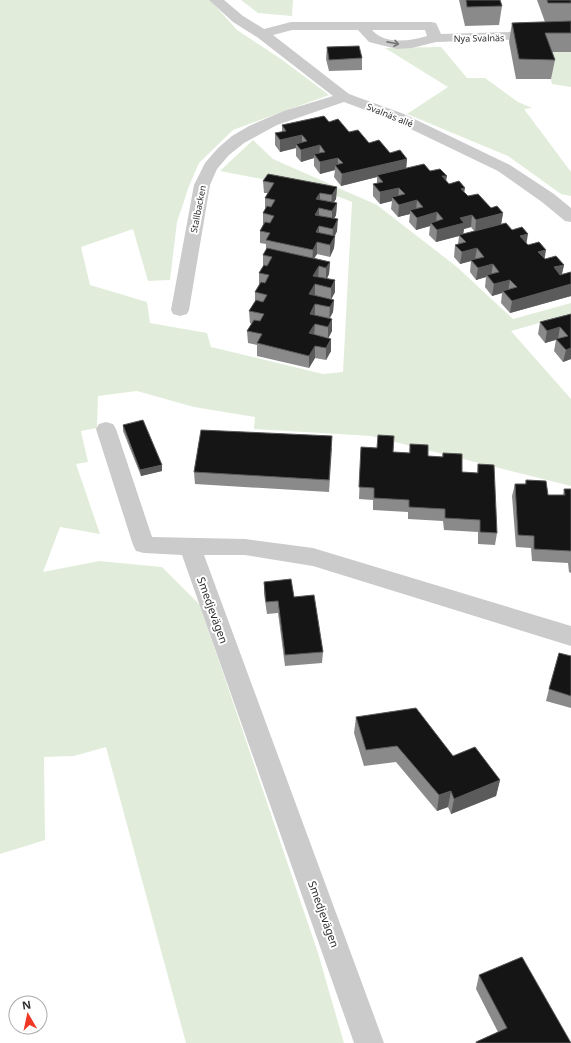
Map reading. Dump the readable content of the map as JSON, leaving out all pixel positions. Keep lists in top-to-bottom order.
{
  "streets": {
    "street": [
      "Nya Svalnäs",
      "Svalnäs allé",
      "Stallbacken",
      "Smedjevägen"
    ]
  },
  "crossings": [
    ["Svalnäs allé", "Stallbacken"]
  ],
  "north": "top"
}
